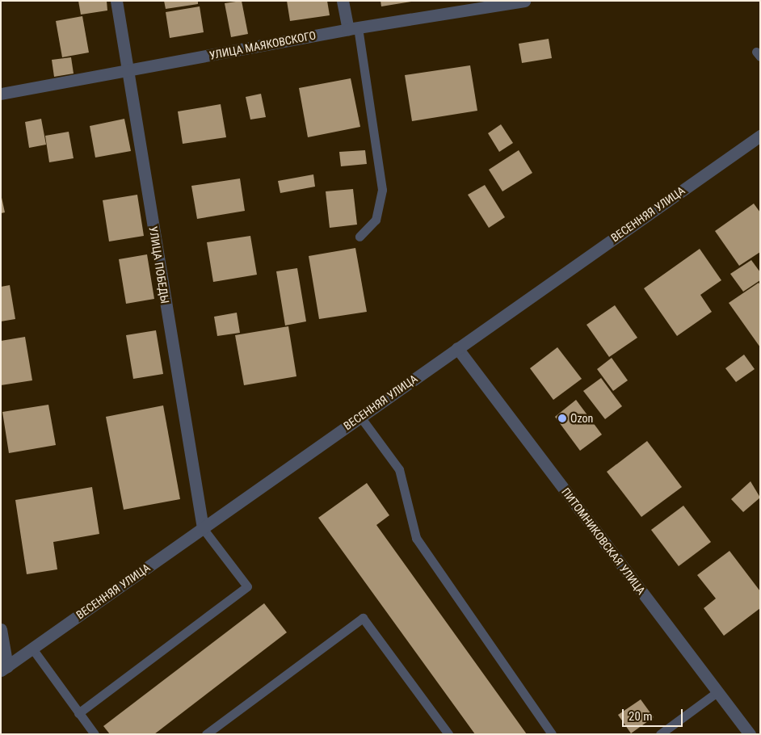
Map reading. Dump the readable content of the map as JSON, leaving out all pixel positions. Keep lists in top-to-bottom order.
{
  "streets": {
    "street": [
      "УЛИЦА МАЯКОВСКОГО",
      "ВЕСЕННЯЯ УЛИЦА",
      "УЛИЦА ПОБЕДЫ",
      "ПИТОМНИКОВСКАЯ УЛИЦА"
    ]
  },
  "crossings": [
    ["УЛИЦА МАЯКОВСКОГО", "УЛИЦА ПОБЕДЫ"],
    ["ВЕСЕННЯЯ УЛИЦА", "УЛИЦА ПОБЕДЫ"],
    ["ВЕСЕННЯЯ УЛИЦА", "ПИТОМНИКОВСКАЯ УЛИЦА"]
  ],
  "places": ["Ozon"],
  "scale_bar": "20 m"
}
